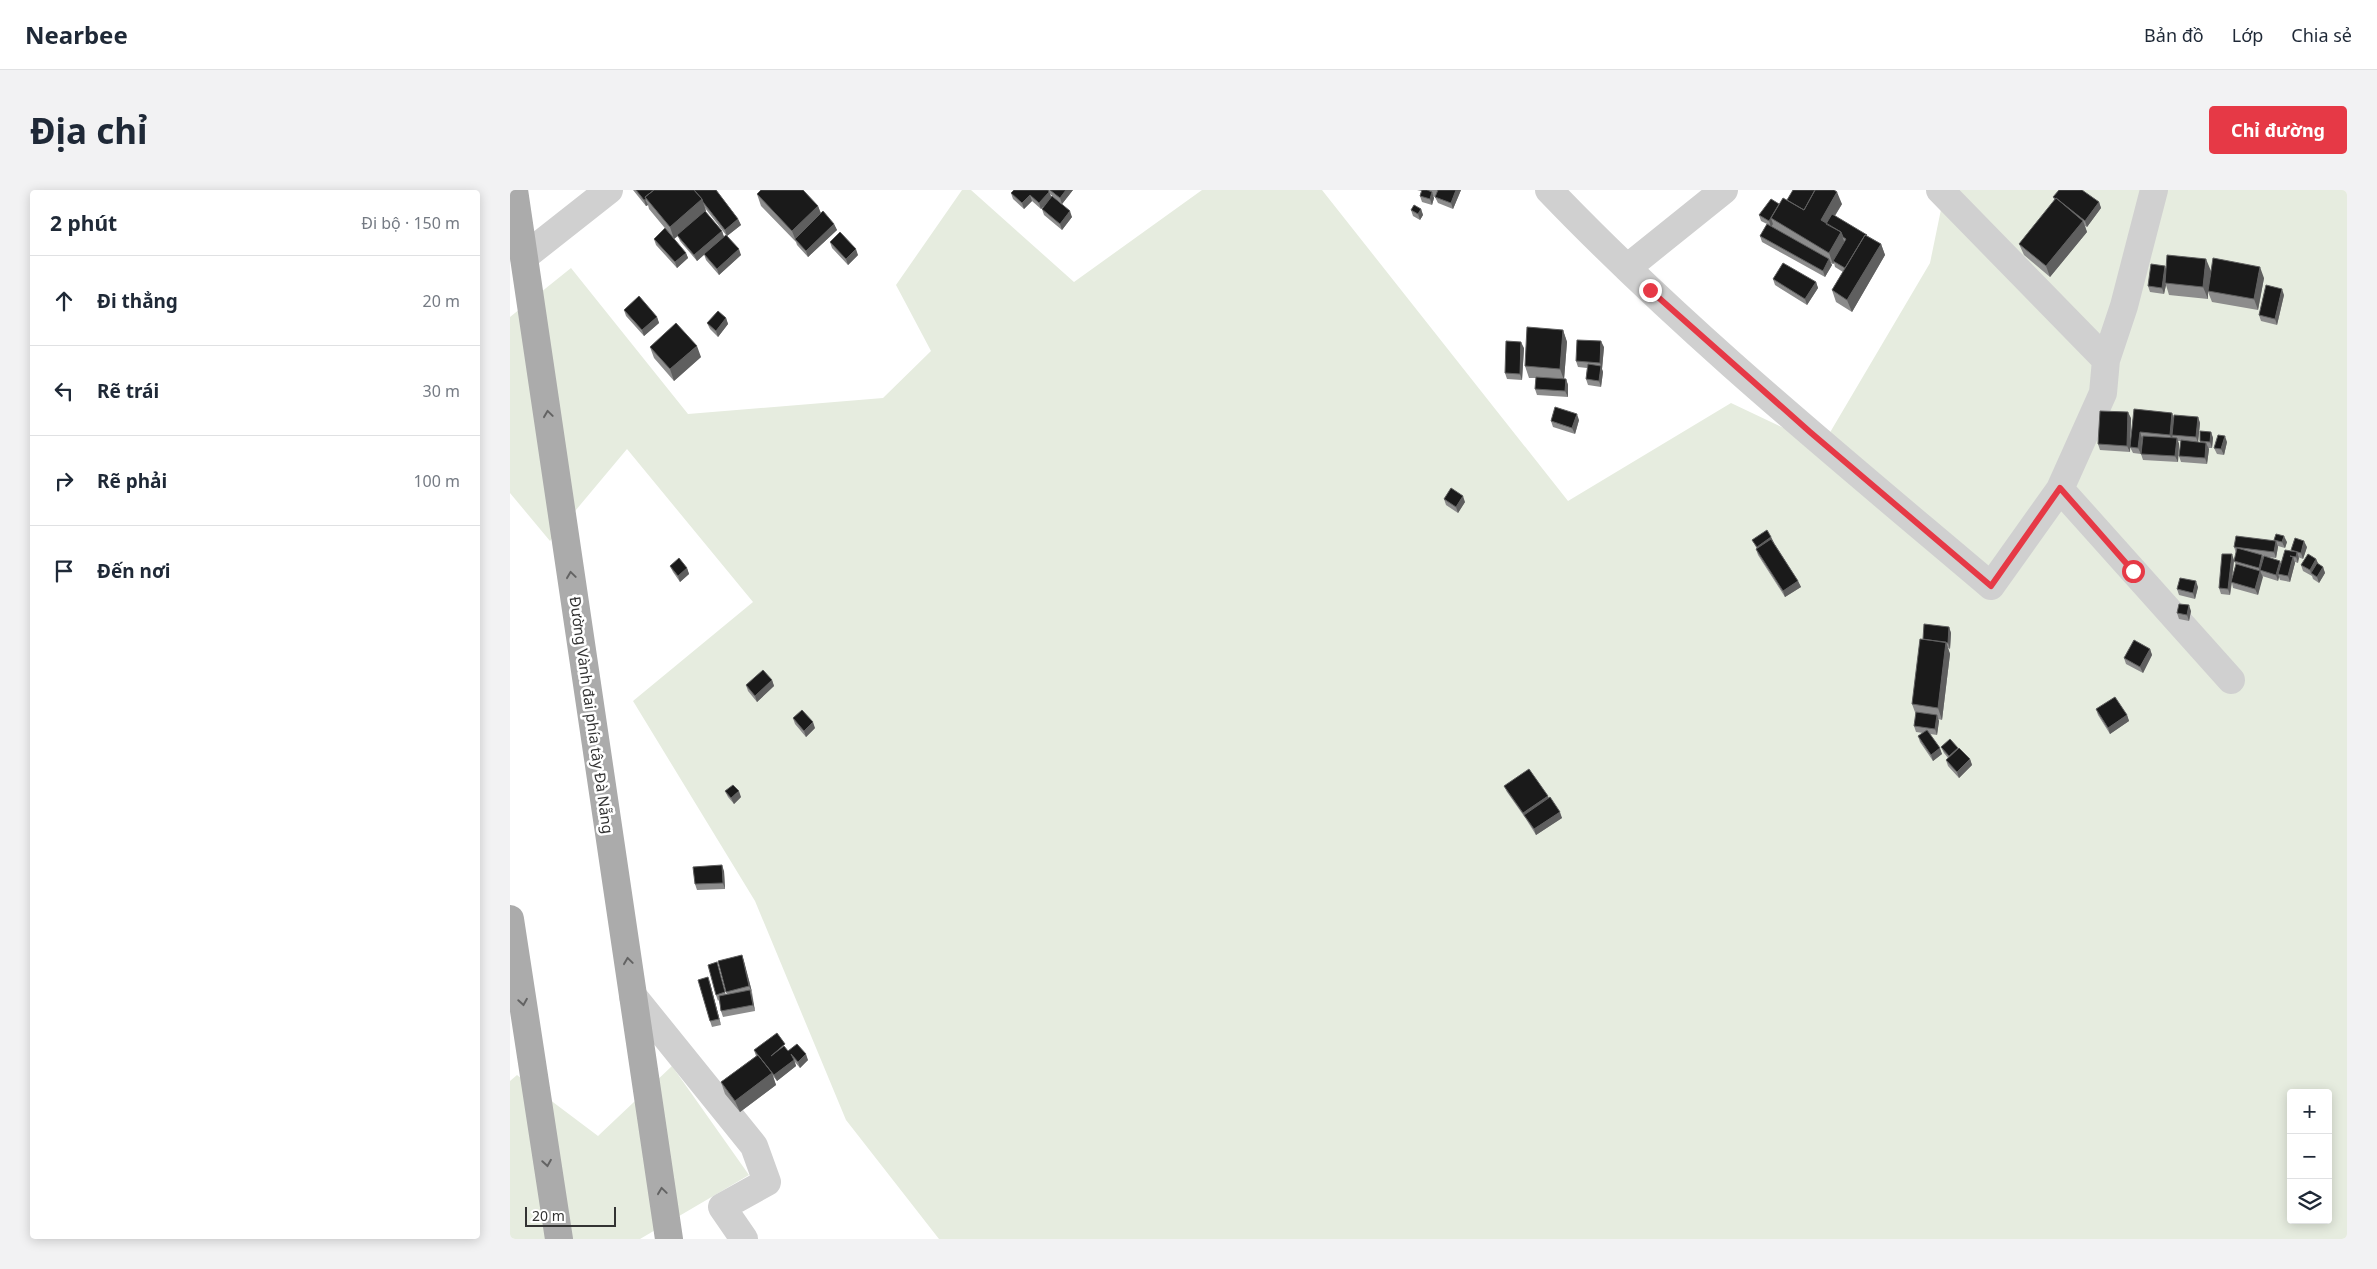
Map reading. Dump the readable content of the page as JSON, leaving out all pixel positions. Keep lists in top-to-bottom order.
{
  "streets": {
    "main road": ["Đường Vành đai phía tây Đà Nẵng"]
  },
  "scale_bar": "20 m",
  "page": {
    "header": "Nearbee",
    "nav": ["Bản đồ", "Lớp", "Chia sẻ"],
    "buttons": "Chỉ đường",
    "title": "Địa chỉ",
    "heading": ["2 phút", "Đi bộ · 150 m"],
    "list": [
      ["Đi thẳng", "20 m"],
      ["Rẽ trái", "30 m"],
      ["Rẽ phải", "100 m"],
      "Đến nơi"
    ],
    "map_buttons": ["+", "−"],
    "scale": "20 m"
  }
}
